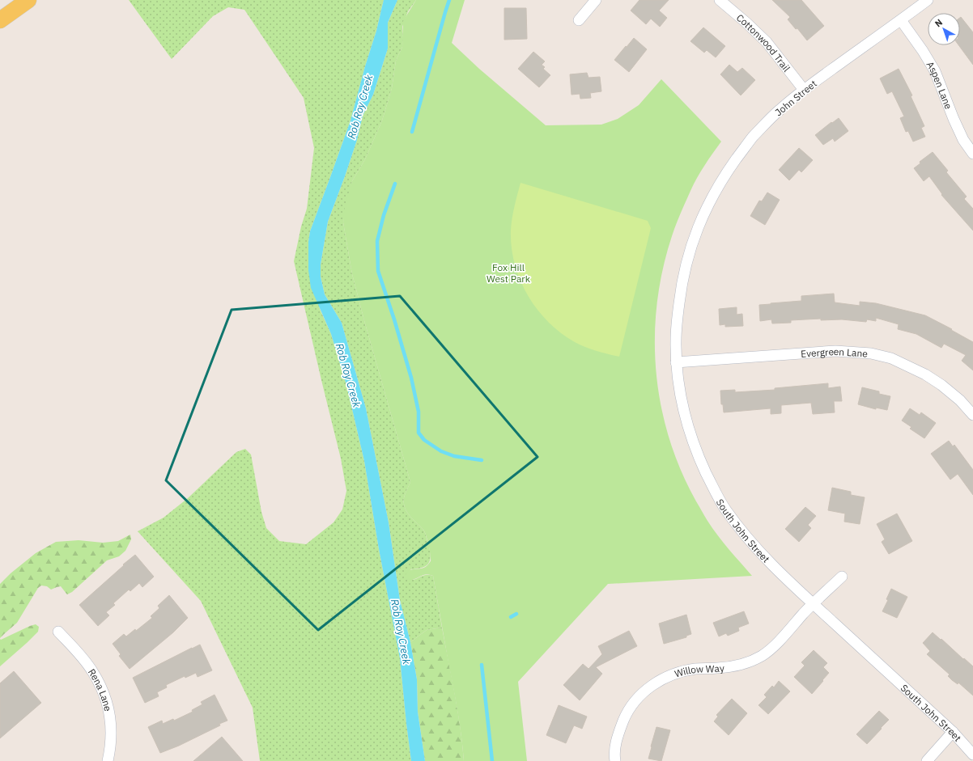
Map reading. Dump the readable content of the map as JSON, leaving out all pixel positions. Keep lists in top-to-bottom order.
{
  "streets": {
    "street": [
      "Cottonwood Trail",
      "Aspen Lane",
      "John Street",
      "Evergreen Lane",
      "South John Street",
      "Willow Way",
      "Rena Lane"
    ]
  },
  "crossings": [
    ["Cottonwood Trail", "John Street"],
    ["Aspen Lane", "John Street"],
    ["John Street", "South John Street"],
    ["Evergreen Lane", "South John Street"],
    ["South John Street", "Willow Way"]
  ],
  "water": ["Rob Roy Creek"],
  "parks": ["Fox Hill West Park"],
  "north": "top left"
}
